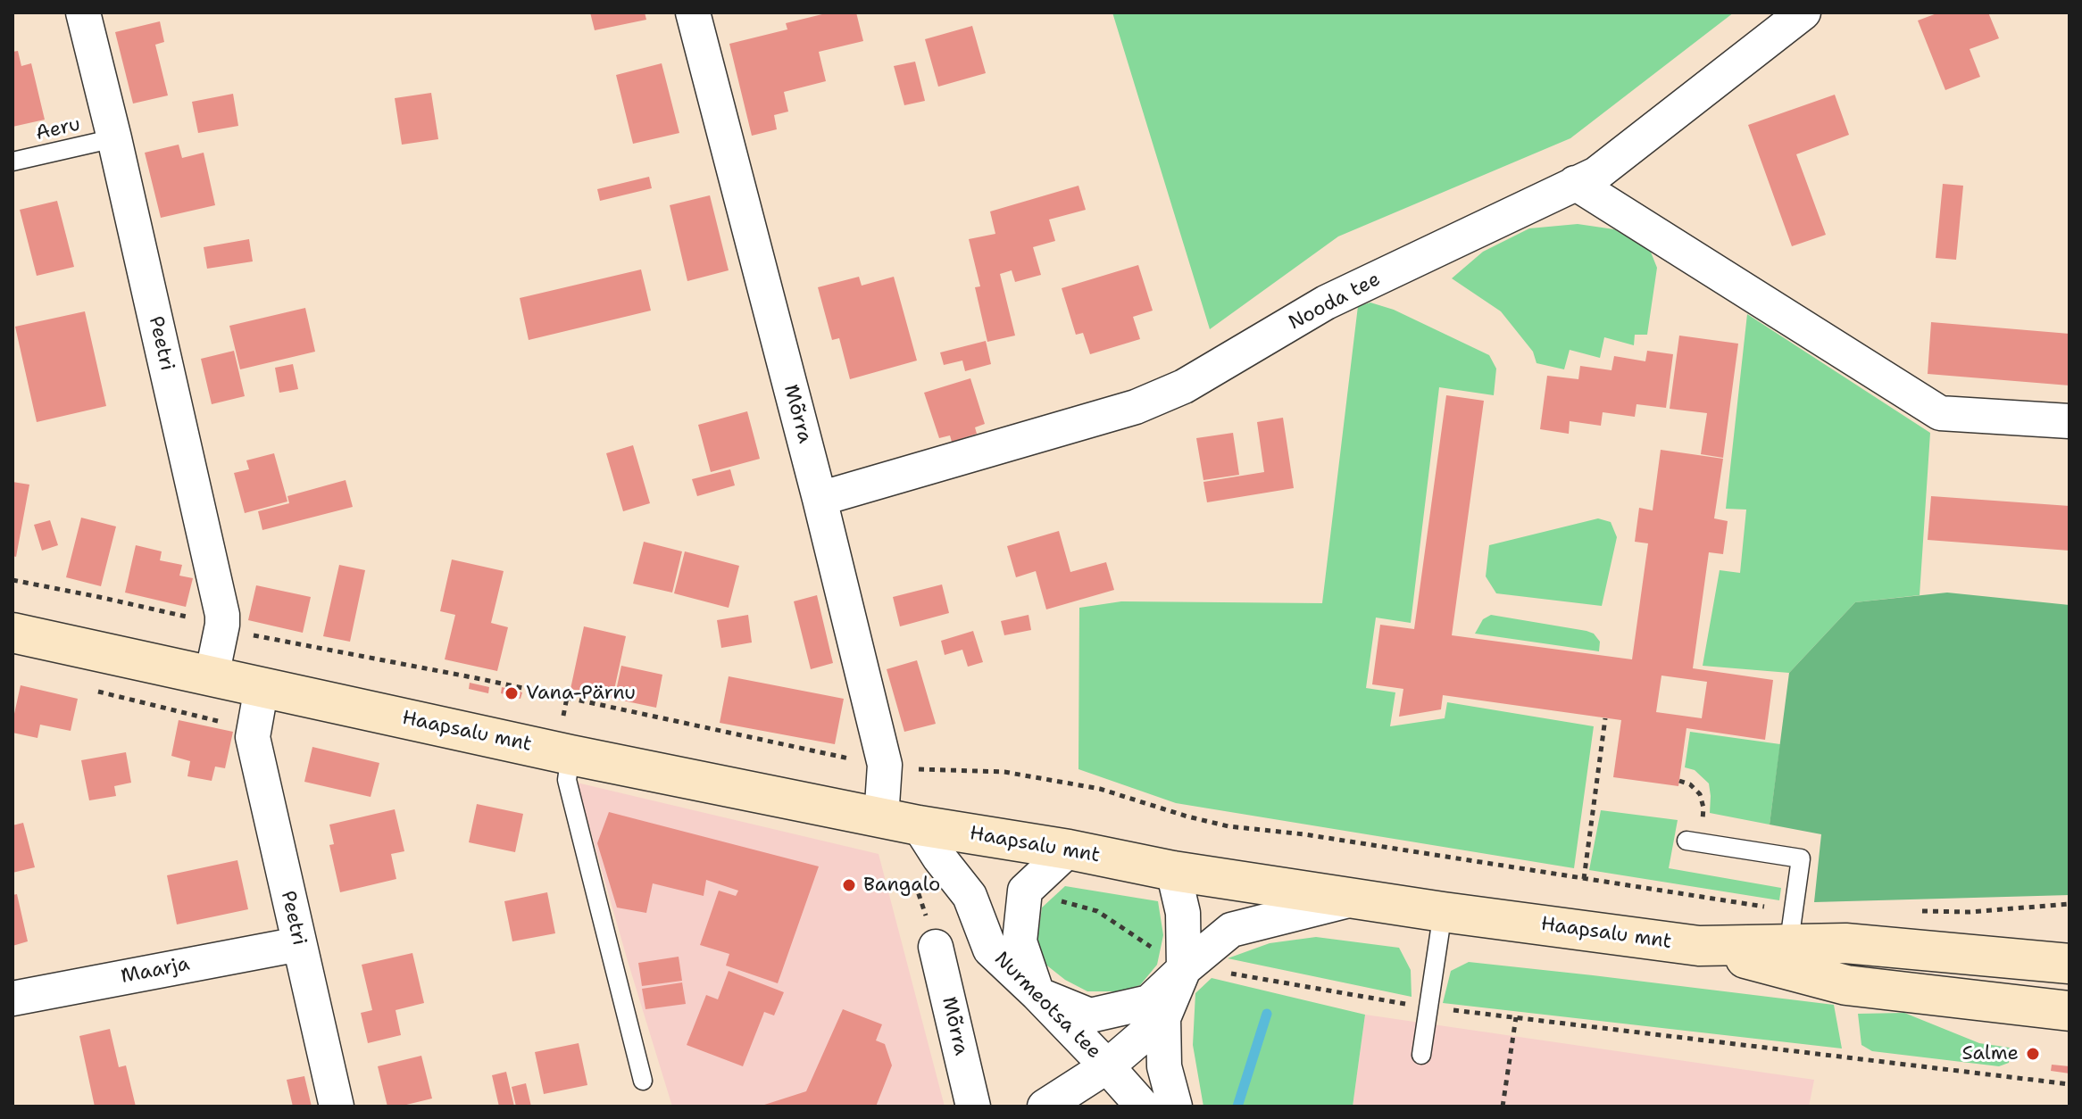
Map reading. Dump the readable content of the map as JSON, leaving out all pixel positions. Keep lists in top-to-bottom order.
{
  "streets": {
    "main road": ["Haapsalu mnt"],
    "street": [
      "Nooda tee",
      "Peetri",
      "Mõrra",
      "Maarja",
      "Nurmeotsa tee"
    ],
    "lane": ["Aeru"]
  },
  "crossings": [
    ["Aeru", "Peetri"],
    ["Nooda tee", "Mõrra"],
    ["Peetri", "Haapsalu mnt"],
    ["Peetri", "Maarja"],
    ["Mõrra", "Haapsalu mnt"],
    ["Haapsalu mnt", "Nurmeotsa tee"]
  ],
  "places": ["Vana-Pärnu", "Bangalo", "Salme"]
}
